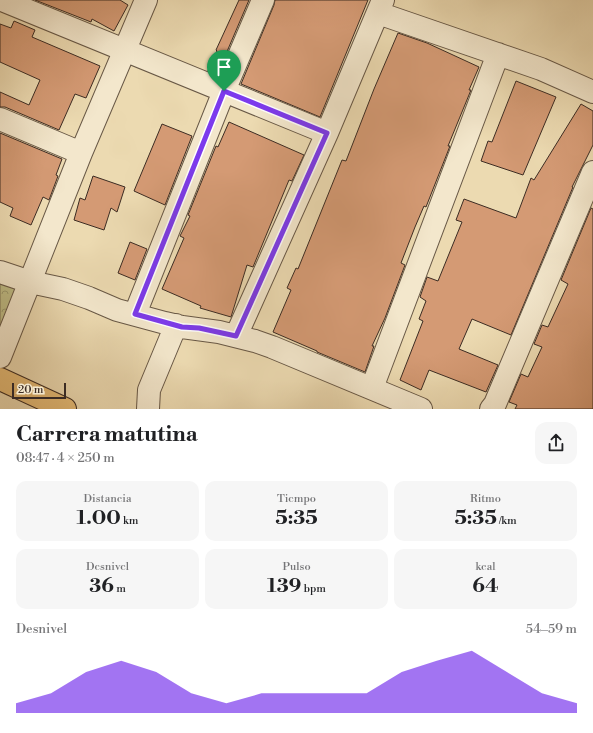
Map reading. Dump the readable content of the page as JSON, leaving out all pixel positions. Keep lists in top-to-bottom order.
{
  "scale_bar": "20 m",
  "page": {
    "scale": "20 m",
    "heading": ["Carrera matutina", "08:47 · 4 × 250 m"],
    "stats": [
      ["Distancia", "1.00 km"],
      ["Tiempo", "5:35"],
      ["Ritmo", "5:35 /km"],
      ["Desnivel", "36 m"],
      ["Pulso", "139 bpm"],
      ["kcal", "64"]
    ],
    "chart": ["Desnivel", "54–59 m"]
  }
}
